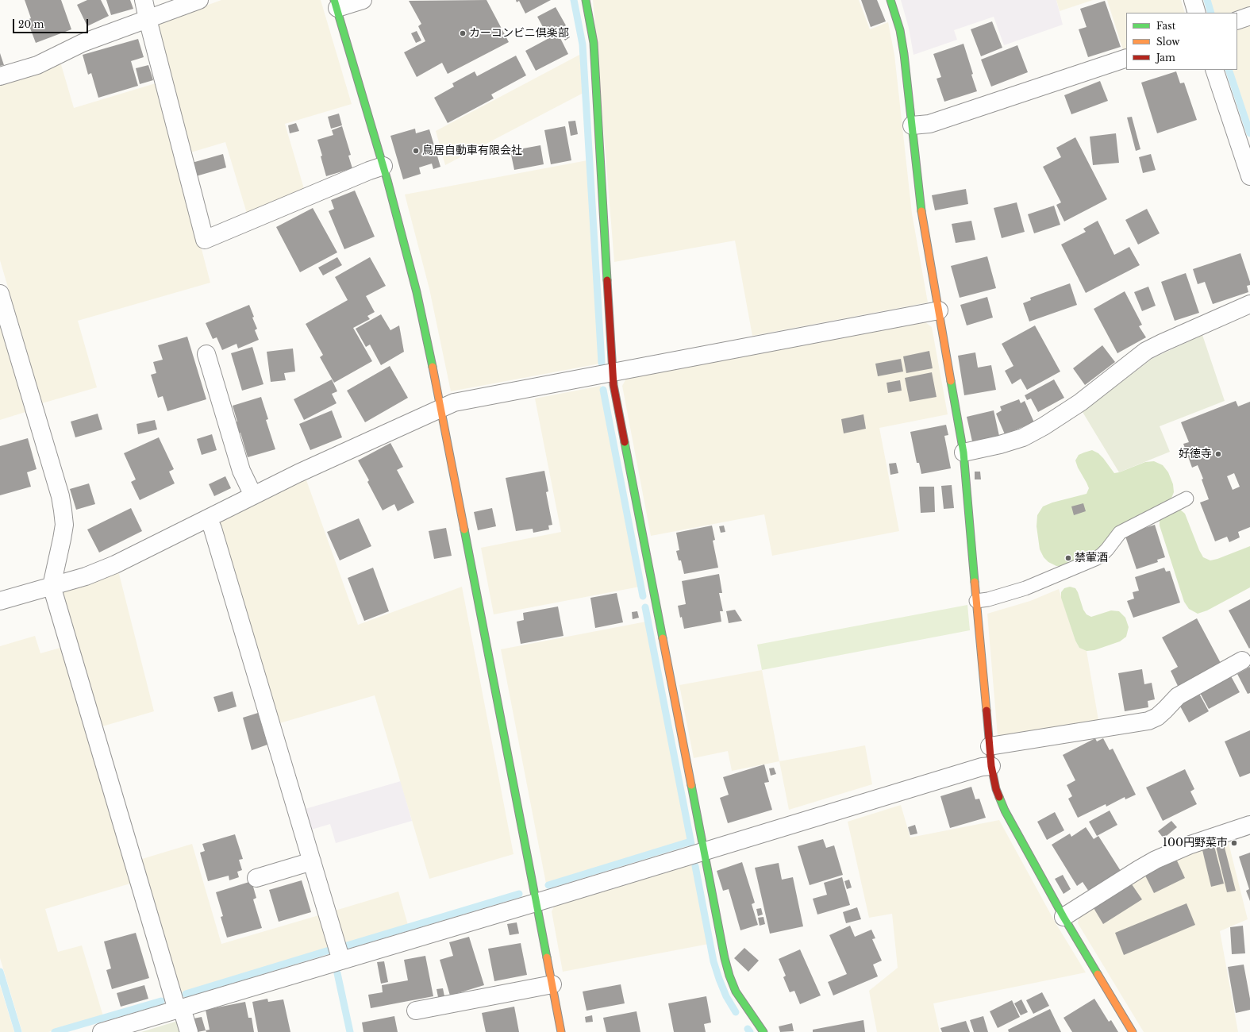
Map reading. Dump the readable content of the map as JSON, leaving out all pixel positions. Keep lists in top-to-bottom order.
{
  "places": [
    "カーコンビニ倶楽部",
    "鳥居自動車有限会社",
    "好徳寺",
    "禁葷酒",
    "100円野菜市"
  ],
  "legend": ["Fast", "Slow", "Jam"],
  "scale_bar": "20 m"
}
